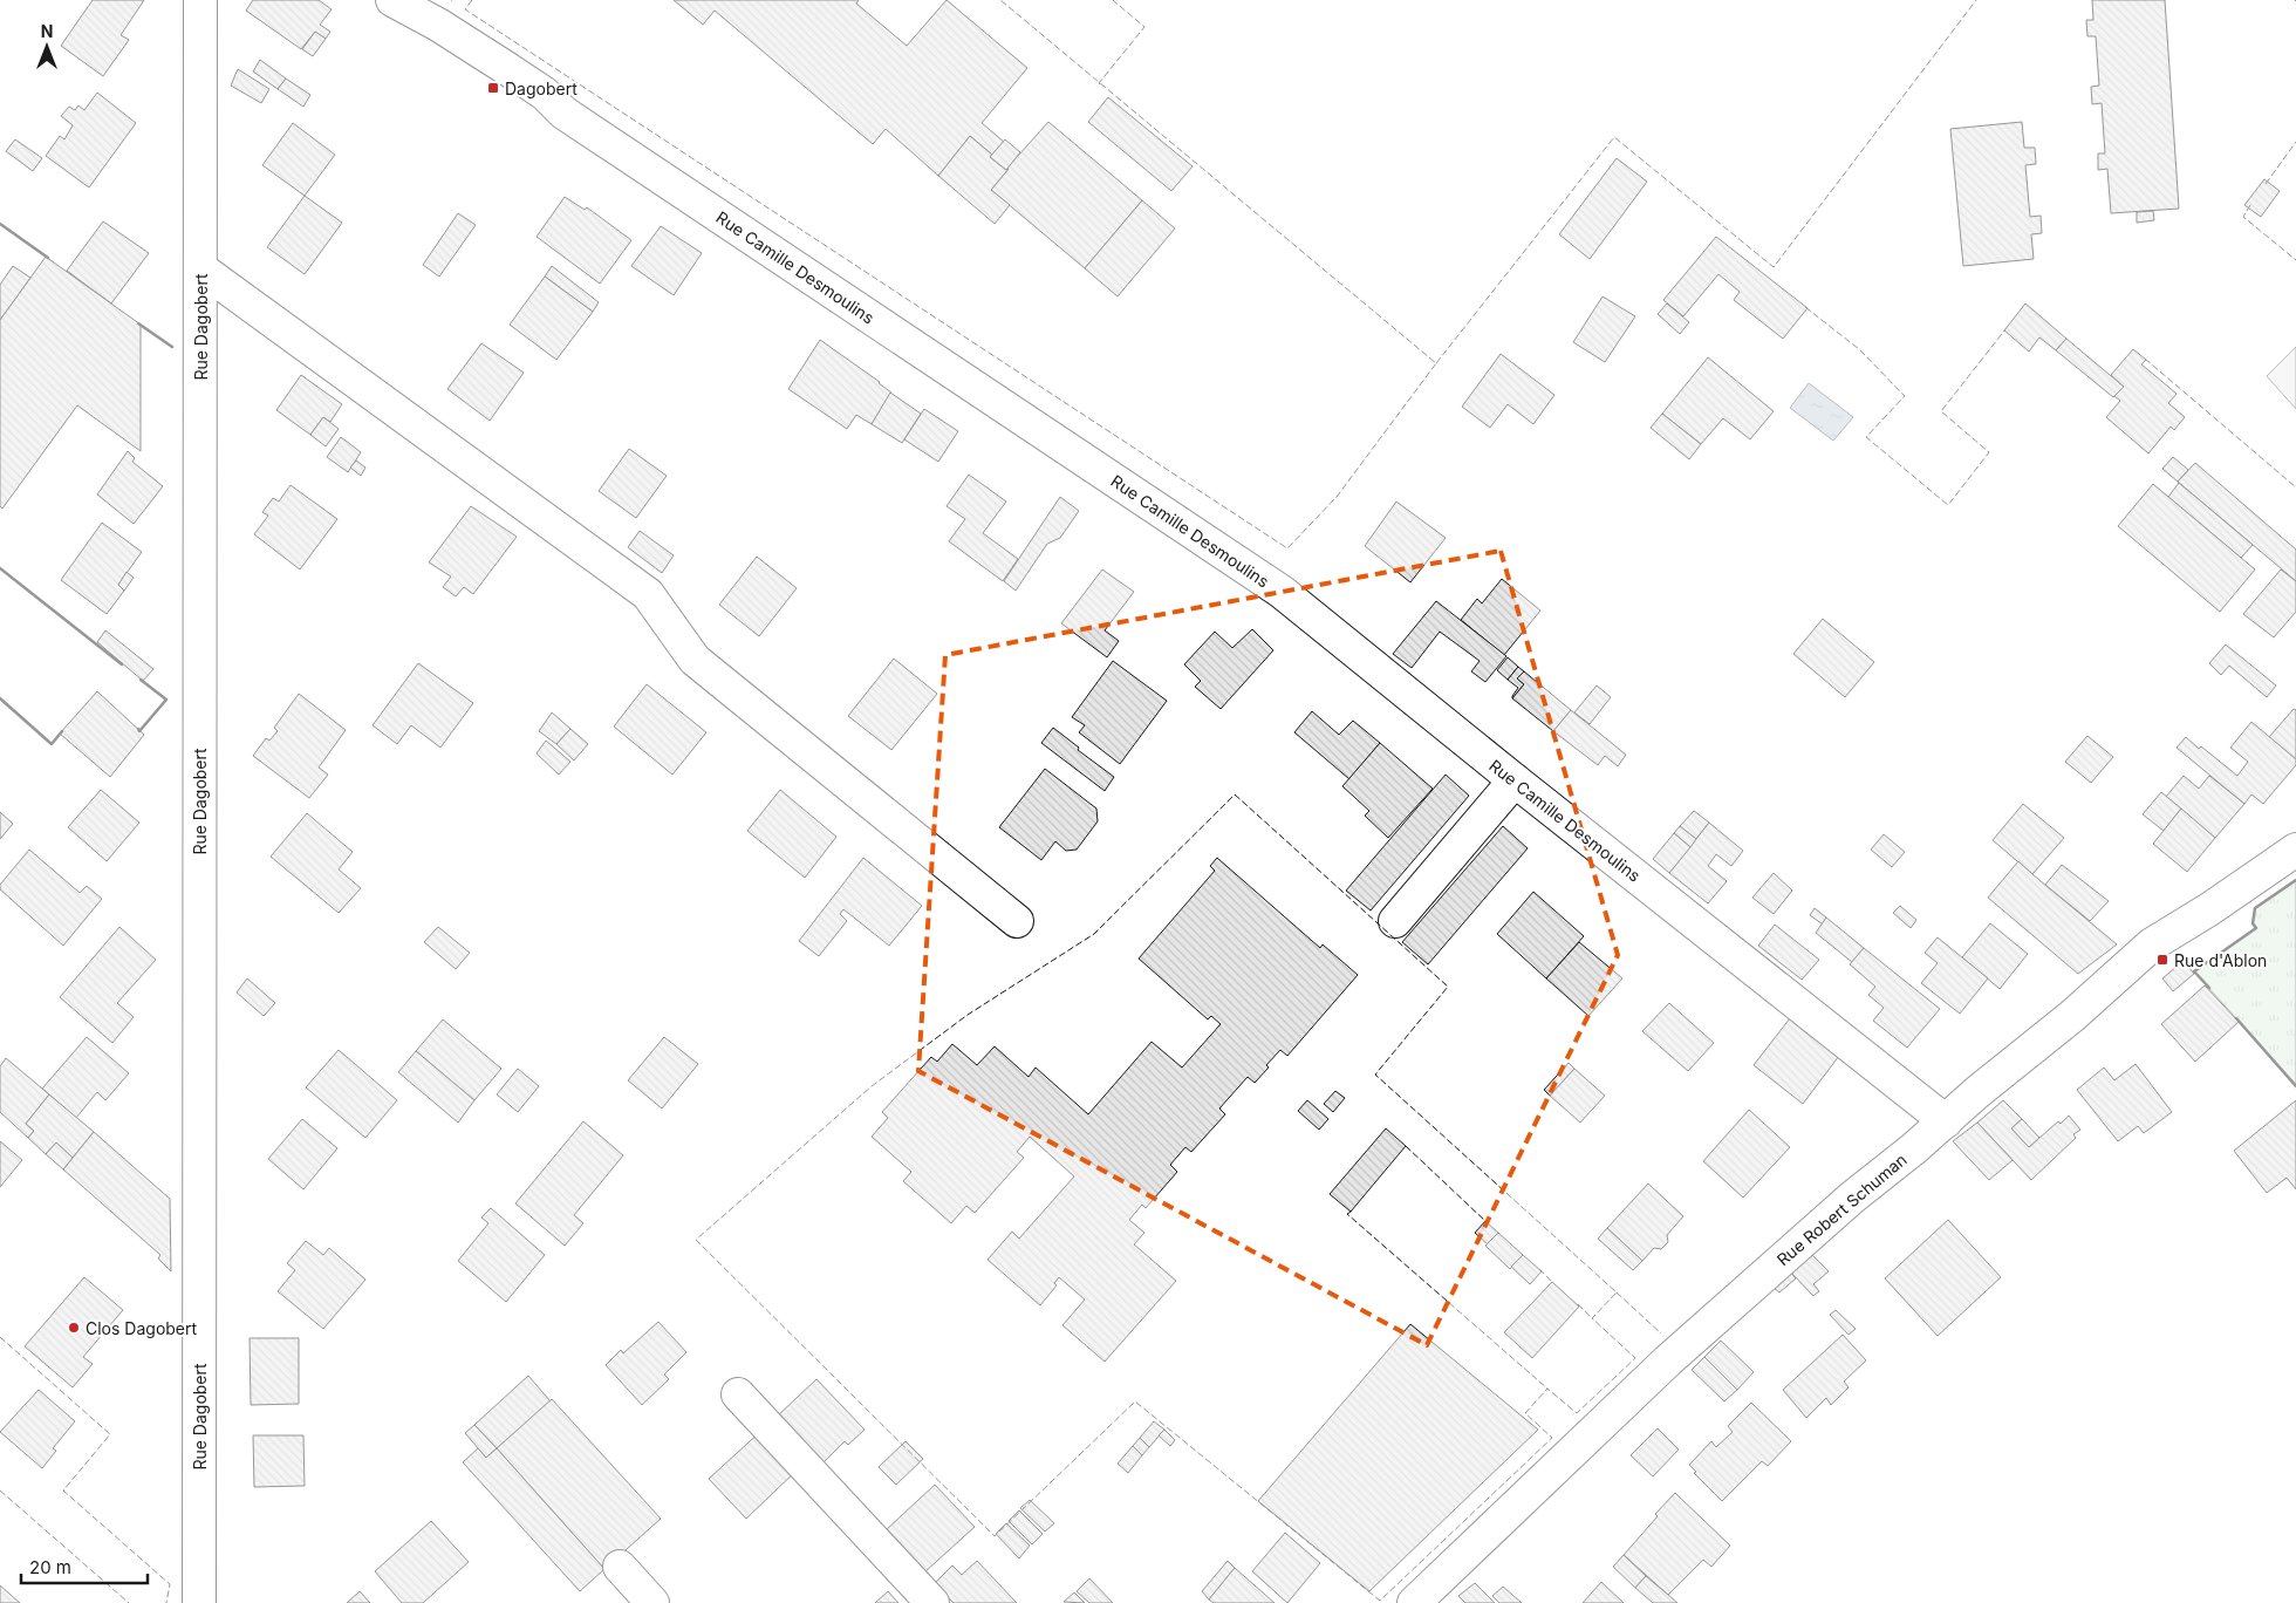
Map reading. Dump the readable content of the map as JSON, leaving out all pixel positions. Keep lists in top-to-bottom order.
{
  "streets": {
    "street": ["Rue Camille Desmoulins", "Rue Dagobert", "Rue Robert Schuman"]
  },
  "crossings": [
    ["Rue Camille Desmoulins", "Rue Robert Schuman"]
  ],
  "places": {
    "transit": ["Dagobert", "Rue d'Ablon"],
    "other": ["Clos Dagobert"]
  },
  "scale_bar": "20 m",
  "north": "top"
}
